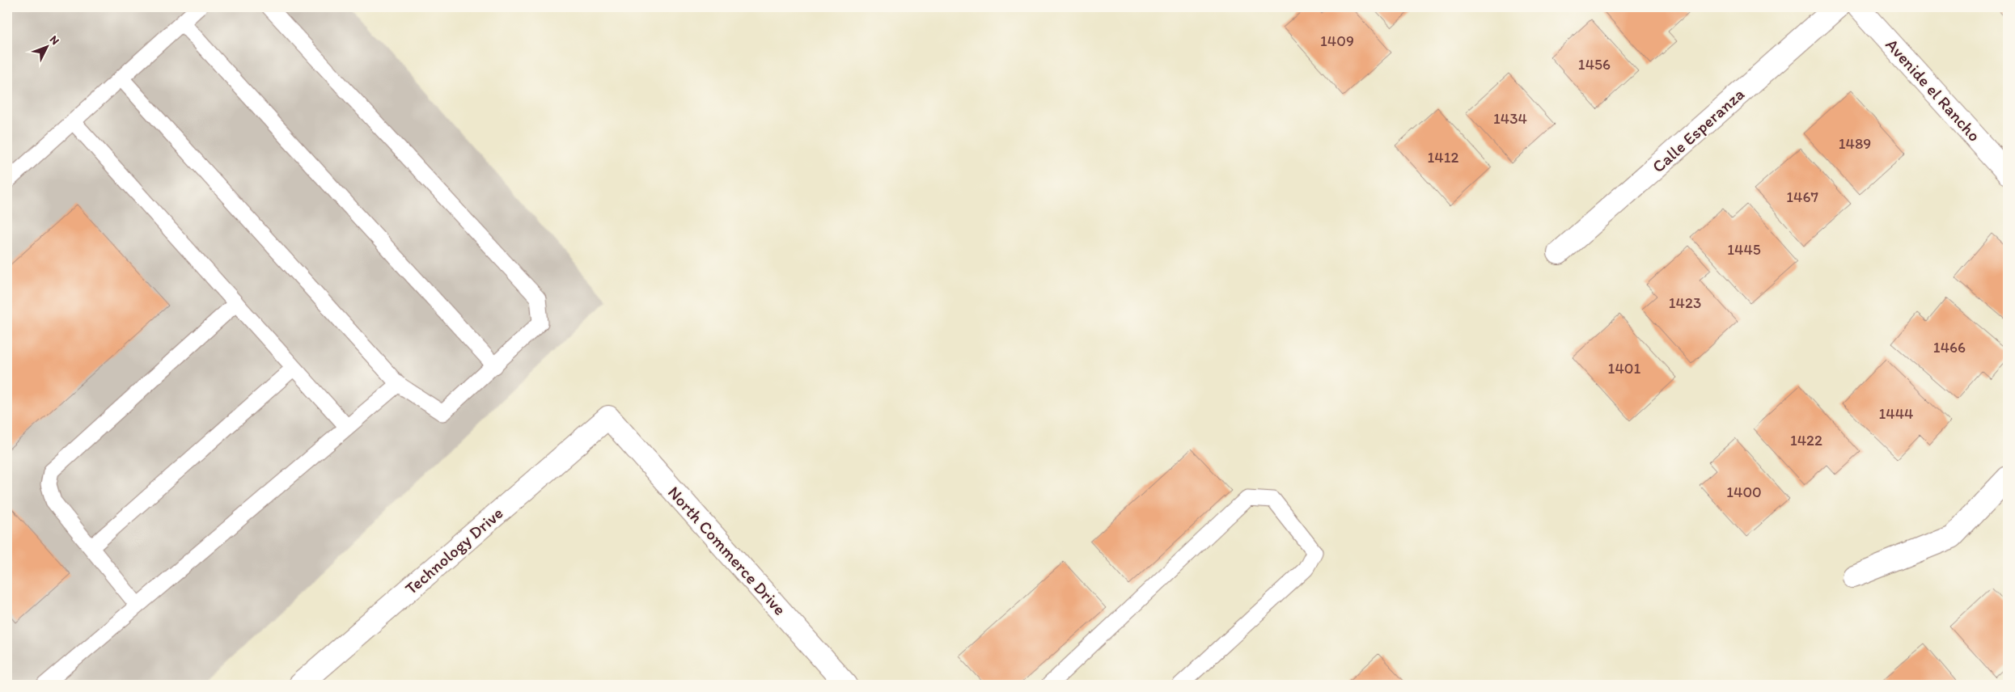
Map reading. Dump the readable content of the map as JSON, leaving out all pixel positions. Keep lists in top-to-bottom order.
{
  "streets": {
    "street": [
      "Avenide el Rancho",
      "Calle Esperanza",
      "Technology Drive",
      "North Commerce Drive"
    ]
  },
  "crossings": [
    ["Technology Drive", "North Commerce Drive"]
  ],
  "house_numbers": [
    "1409",
    "1456",
    "1434",
    "1489",
    "1412",
    "1467",
    "1445",
    "1423",
    "1466",
    "1401",
    "1444",
    "1422",
    "1400"
  ],
  "north": "top right"
}
